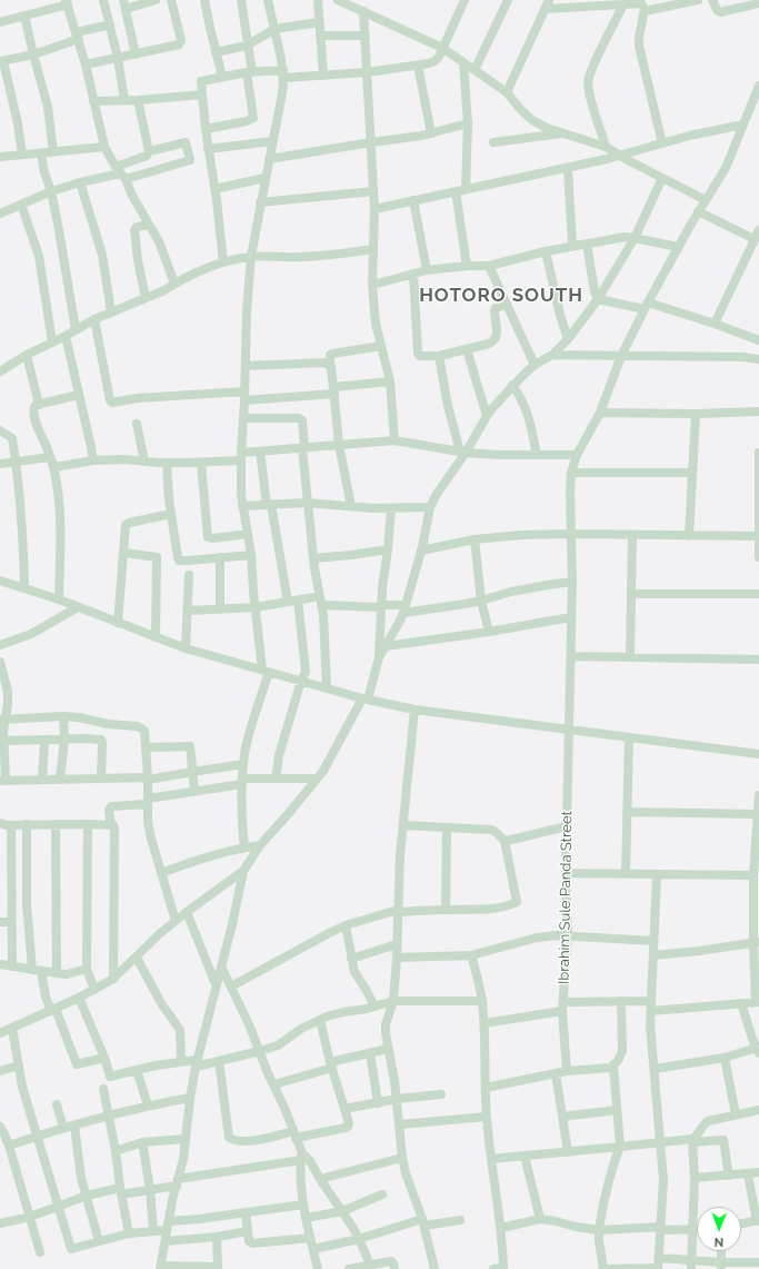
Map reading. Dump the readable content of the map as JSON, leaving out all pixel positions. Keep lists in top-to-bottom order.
{
  "streets": {
    "street": ["Ibrahim Sule Panda Street"]
  },
  "districts": ["HOTORO SOUTH"],
  "north": "bottom"
}
